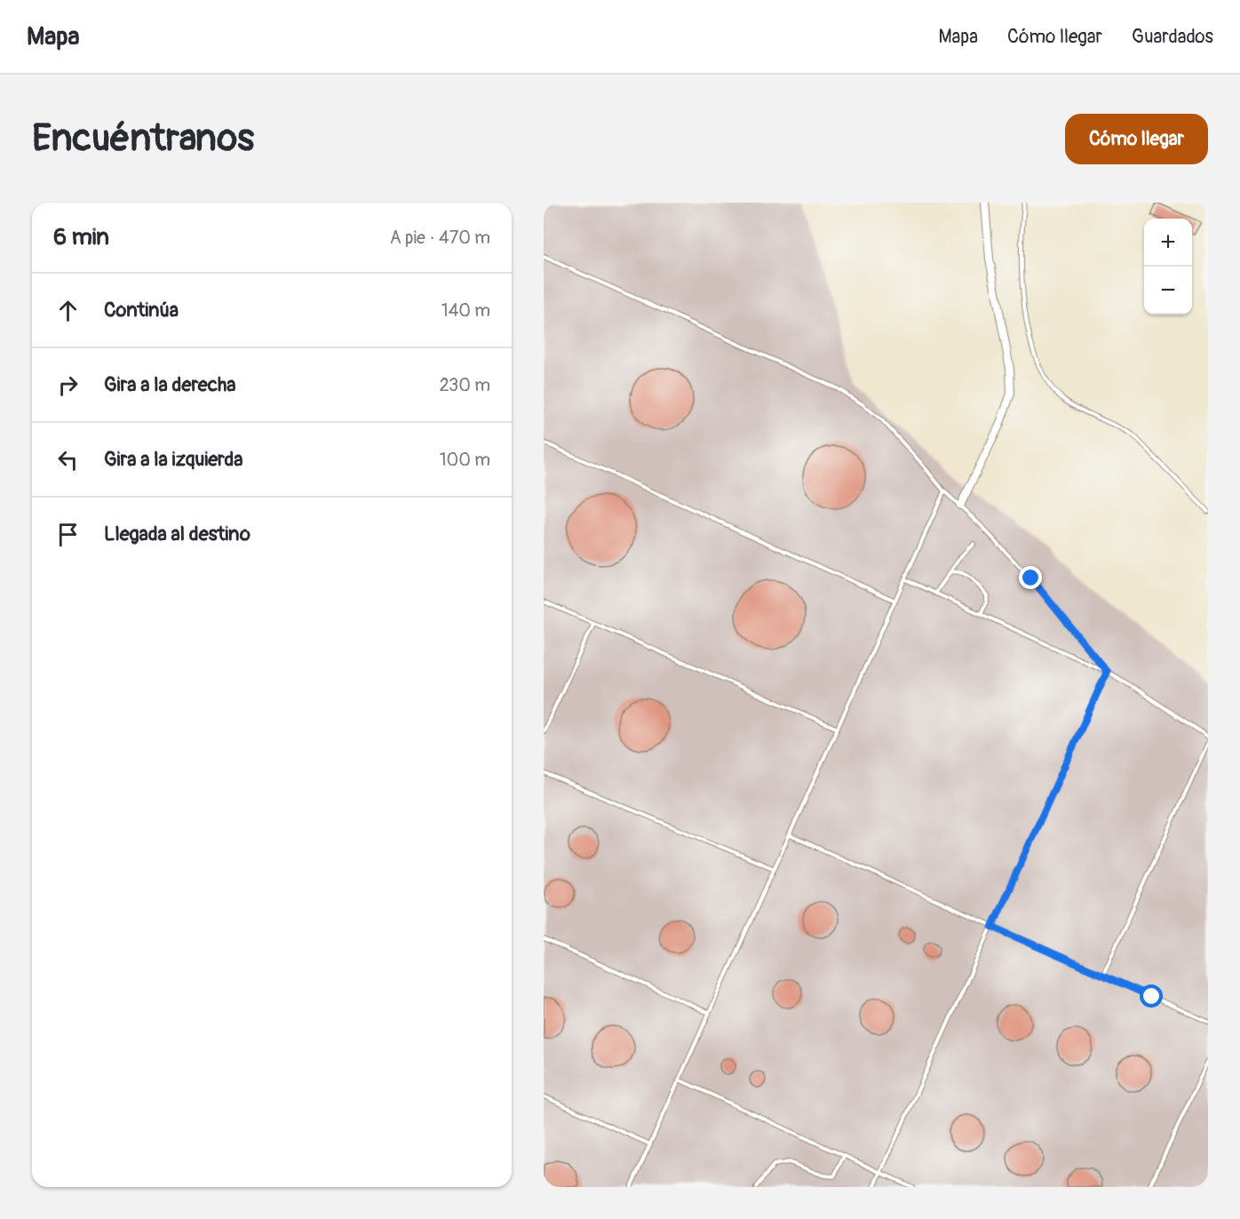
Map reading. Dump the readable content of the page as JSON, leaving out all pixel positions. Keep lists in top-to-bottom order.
{
  "page": {
    "header": "Mapa",
    "nav": ["Mapa", "Cómo llegar", "Guardados"],
    "buttons": "Cómo llegar",
    "title": "Encuéntranos",
    "heading": ["6 min", "A pie · 470 m"],
    "map_buttons": ["+", "−"],
    "list": [
      ["Continúa", "140 m"],
      ["Gira a la derecha", "230 m"],
      ["Gira a la izquierda", "100 m"],
      "Llegada al destino"
    ]
  }
}
